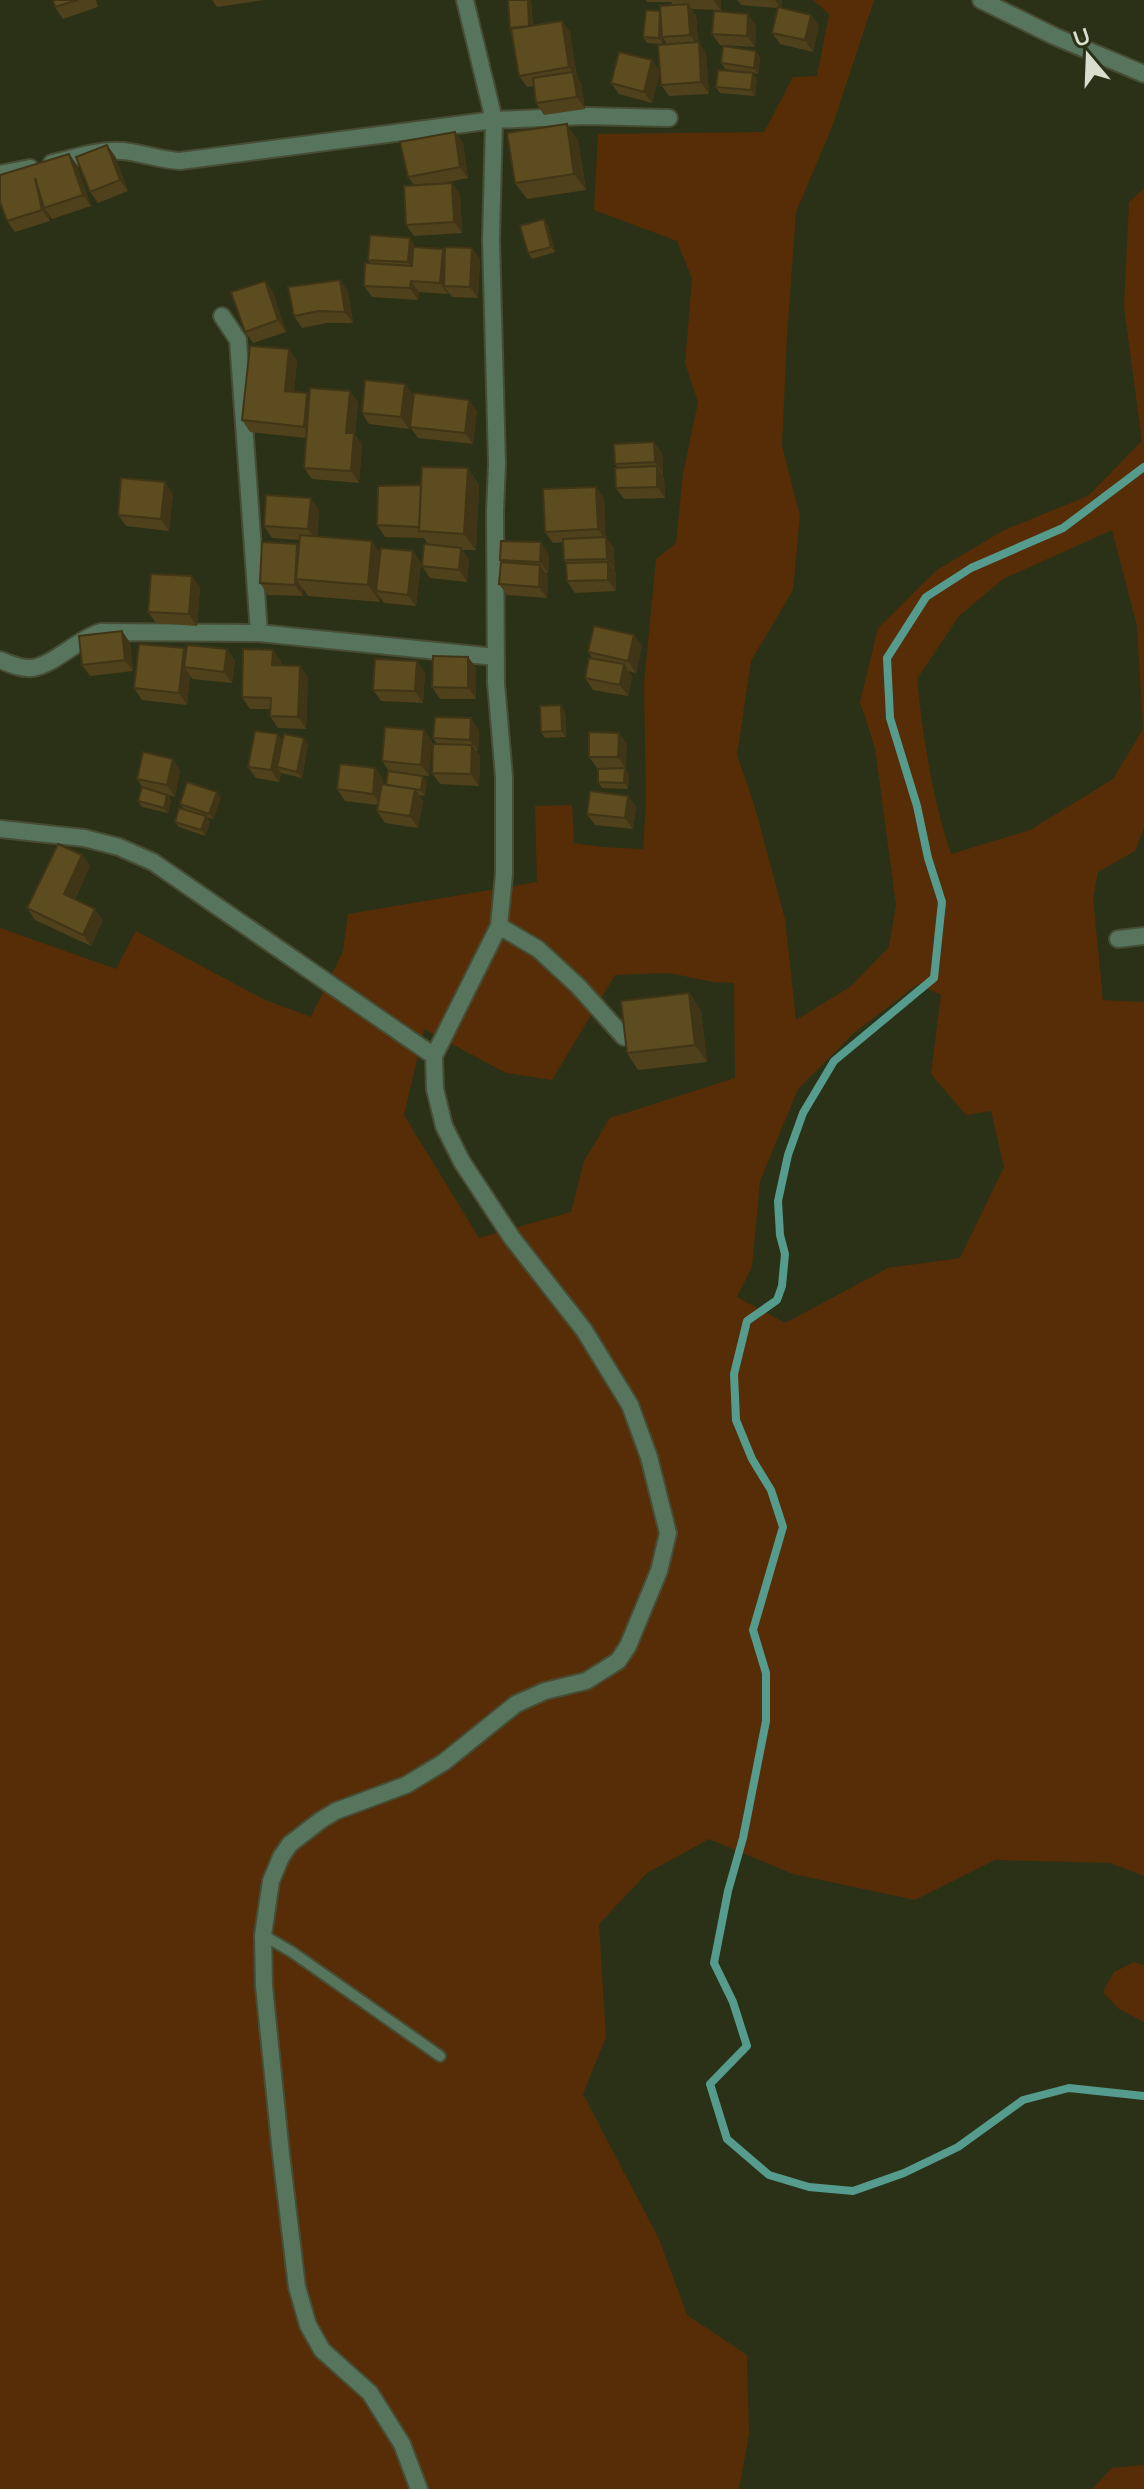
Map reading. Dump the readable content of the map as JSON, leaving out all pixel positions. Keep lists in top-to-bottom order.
{
  "north": "top"
}
